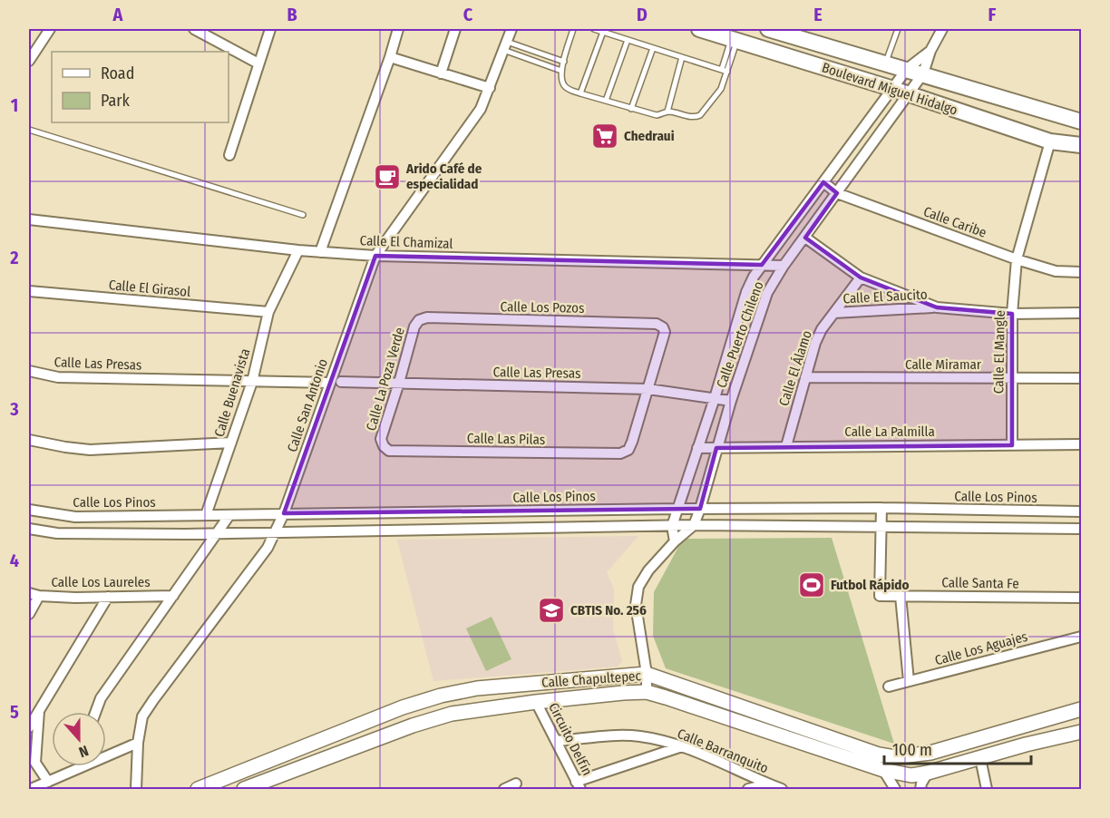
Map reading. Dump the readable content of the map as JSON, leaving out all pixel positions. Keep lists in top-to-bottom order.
{
  "streets": {
    "main road": ["Boulevard Miguel Hidalgo"],
    "street": [
      "Calle Caribe",
      "Calle El Chamizal",
      "Calle El Girasol",
      "Calle El Saucito",
      "Calle Los Pozos",
      "Calle Puerto Chileno",
      "Calle El Mangle",
      "Calle Las Presas",
      "Calle Miramar",
      "Calle El Álamo",
      "Calle La Poza Verde",
      "Calle Buenavista",
      "Calle San Antonio",
      "Calle La Palmilla",
      "Calle Las Pilas",
      "Calle Los Pinos",
      "Calle Los Laureles",
      "Calle Santa Fe",
      "Calle Los Aguajes",
      "Calle Chapultepec",
      "Circuito Delfín",
      "Calle Barranquito"
    ]
  },
  "crossings": [
    ["Boulevard Miguel Hidalgo", "Calle Puerto Chileno"],
    ["Boulevard Miguel Hidalgo", "Calle El Mangle"],
    ["Calle Caribe", "Calle Puerto Chileno"],
    ["Calle Caribe", "Calle El Mangle"],
    ["Calle El Chamizal", "Calle Puerto Chileno"],
    ["Calle El Chamizal", "Calle Buenavista"],
    ["Calle El Chamizal", "Calle San Antonio"],
    ["Calle El Girasol", "Calle Buenavista"],
    ["Calle El Saucito", "Calle Puerto Chileno"],
    ["Calle El Saucito", "Calle El Mangle"],
    ["Calle El Saucito", "Calle El Álamo"],
    ["Calle Los Pozos", "Calle Las Presas"],
    ["Calle Los Pozos", "Calle La Poza Verde"],
    ["Calle Los Pozos", "Calle Las Pilas"],
    ["Calle Puerto Chileno", "Calle Las Presas"],
    ["Calle Puerto Chileno", "Calle La Palmilla"],
    ["Calle Puerto Chileno", "Calle Los Pinos"],
    ["Calle Puerto Chileno", "Calle Chapultepec"],
    ["Calle El Mangle", "Calle Miramar"],
    ["Calle El Mangle", "Calle La Palmilla"],
    ["Calle Las Presas", "Calle La Poza Verde"],
    ["Calle Las Presas", "Calle Buenavista"],
    ["Calle Las Presas", "Calle San Antonio"],
    ["Calle Las Presas", "Calle Las Pilas"],
    ["Calle Miramar", "Calle El Álamo"],
    ["Calle El Álamo", "Calle La Palmilla"],
    ["Calle La Poza Verde", "Calle Las Pilas"],
    ["Calle Buenavista", "Calle Los Pinos"],
    ["Calle San Antonio", "Calle Los Pinos"],
    ["Calle Chapultepec", "Circuito Delfín"],
    ["Circuito Delfín", "Calle Barranquito"]
  ],
  "places": {
    "supermarket": ["Chedraui"],
    "cafe": ["Arido Café de especialidad"],
    "sports": ["Futbol Rápido"],
    "school or university": ["CBTIS No. 256"]
  },
  "legend": ["Road", "Park"],
  "scale_bar": "100 m",
  "north": "bottom",
  "grid": {
    "columns": [
      "A",
      "B",
      "C",
      "D",
      "E",
      "F"
    ],
    "rows": [
      "1",
      "2",
      "3",
      "4",
      "5"
    ]
  }
}
